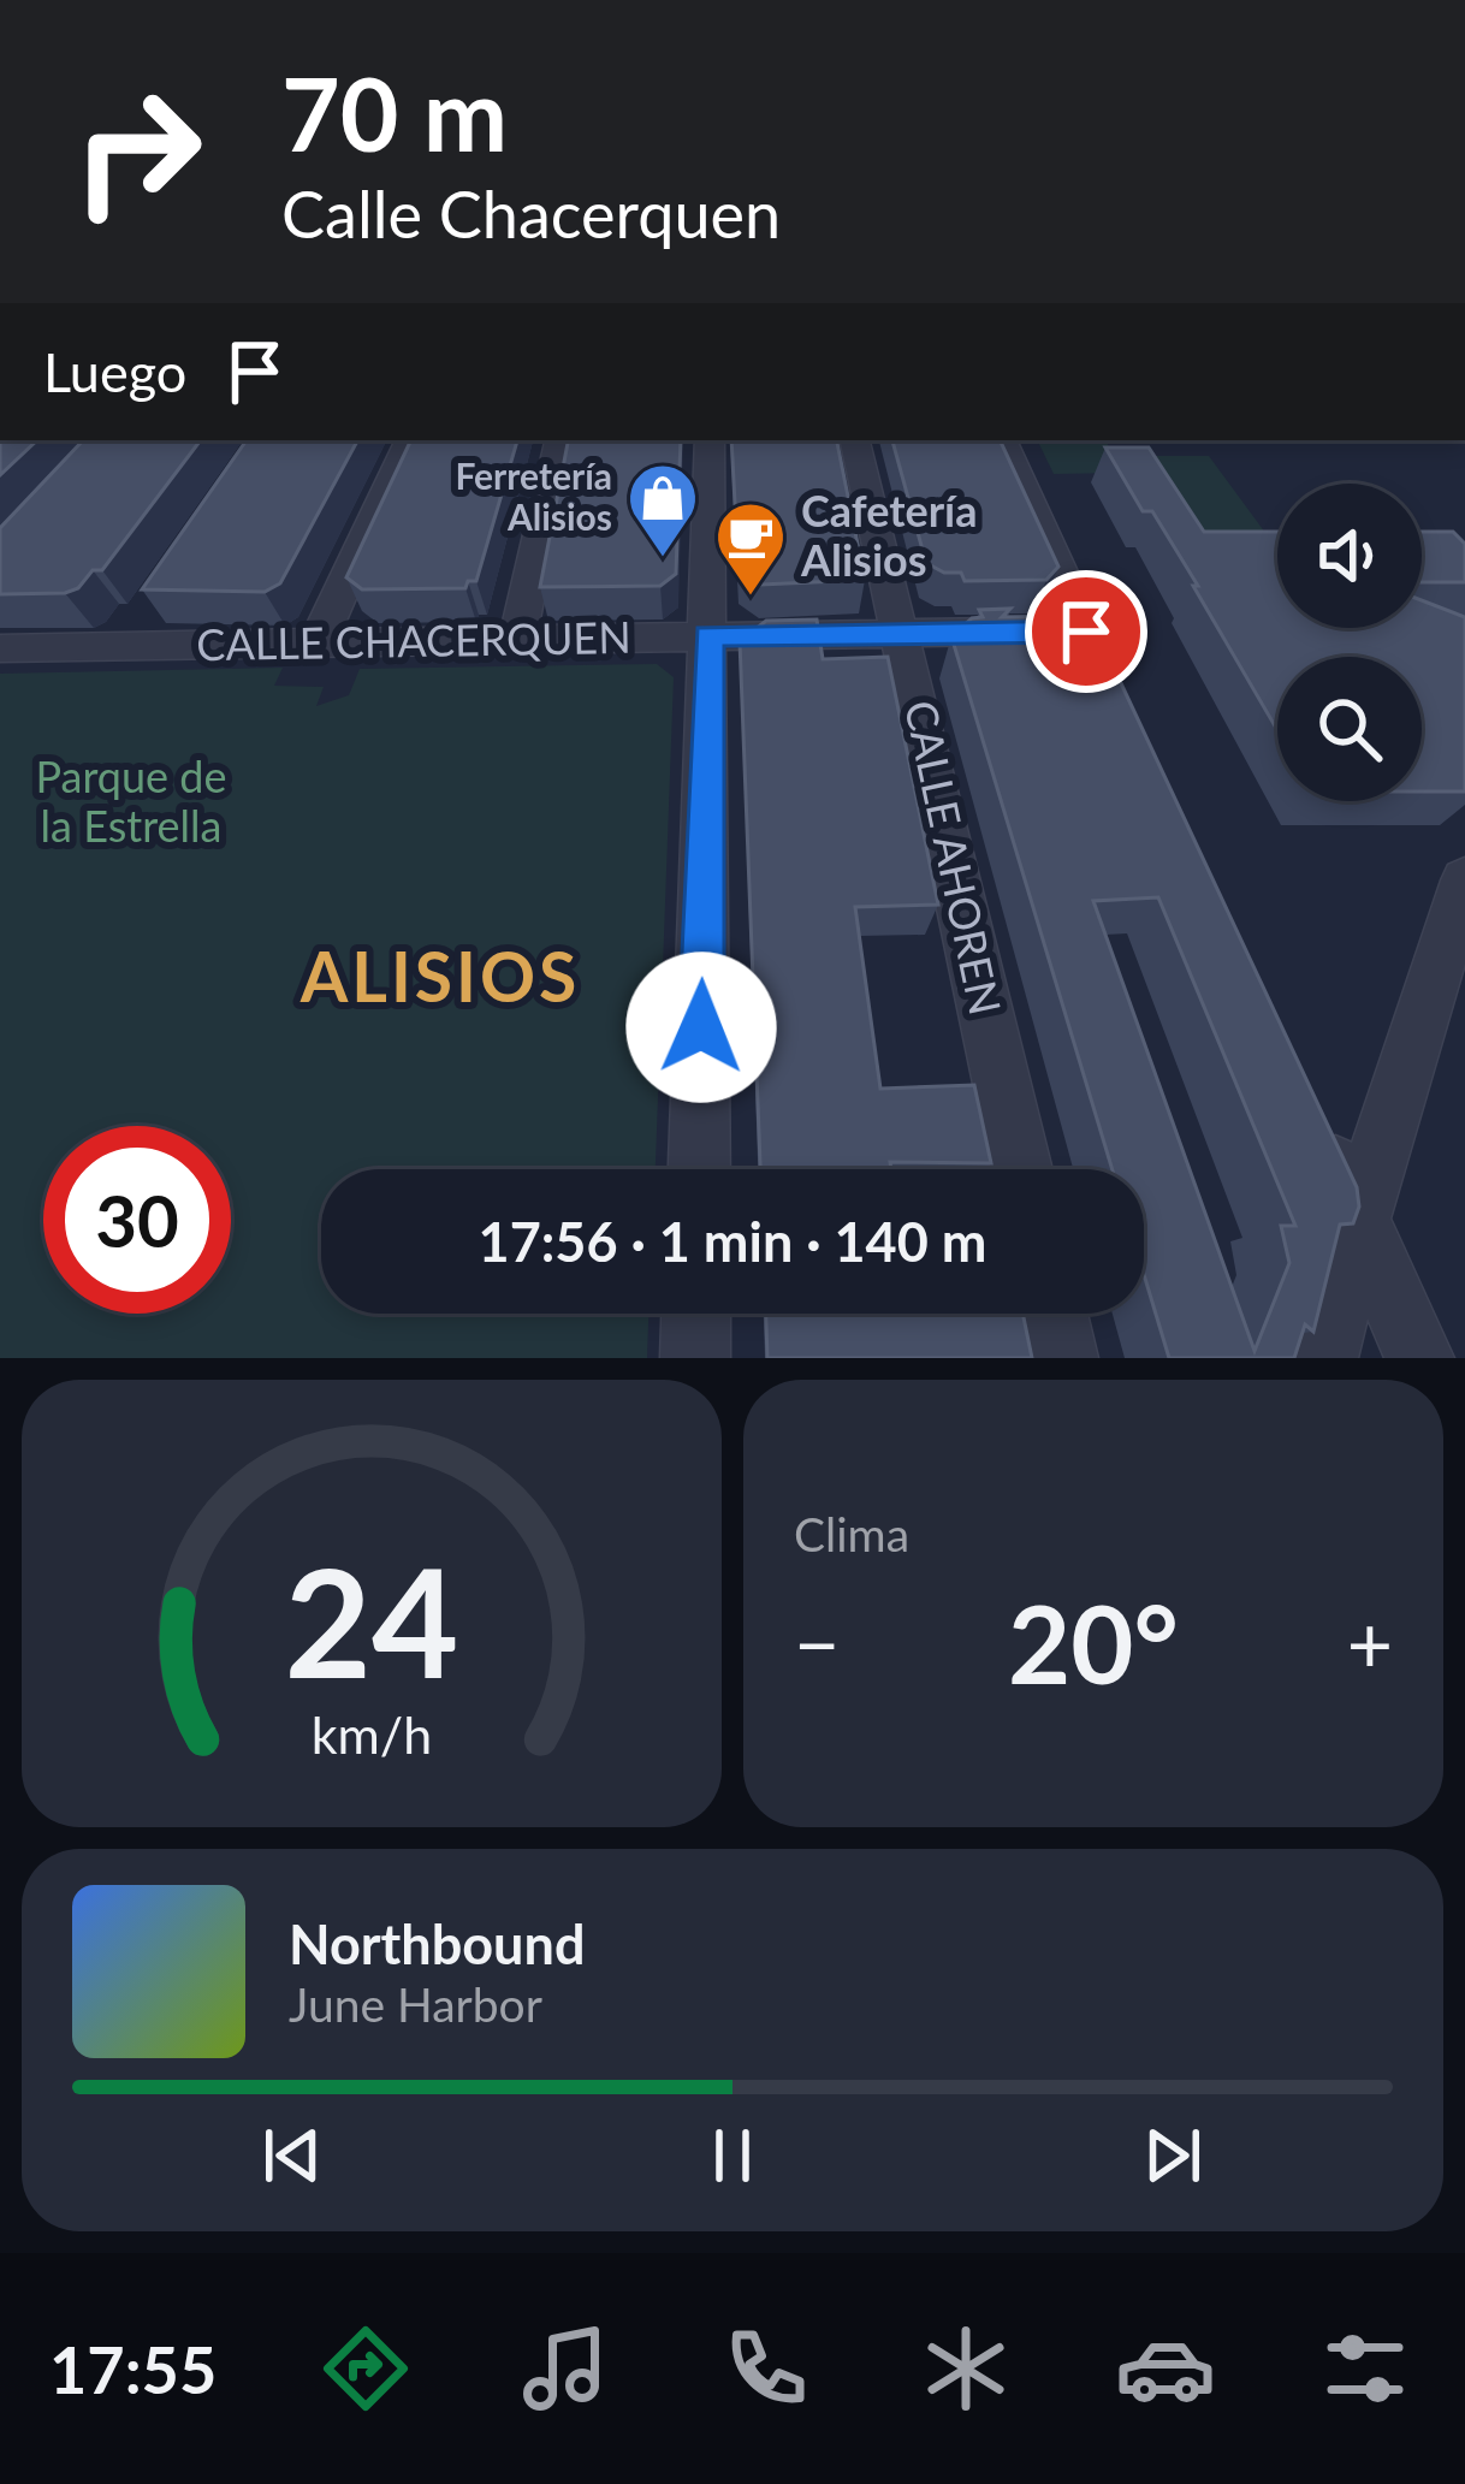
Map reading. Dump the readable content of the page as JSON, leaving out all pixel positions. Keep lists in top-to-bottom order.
{
  "streets": {
    "street": ["CALLE CHACERQUEN", "CALLE AHOREN"]
  },
  "crossings": [
    ["CALLE CHACERQUEN", "CALLE AHOREN"]
  ],
  "districts": ["ALISIOS"],
  "parks": ["Parque de la Estrella"],
  "places": {
    "shop": ["Ferretería Alisios"],
    "cafe": ["Cafetería Alisios"]
  },
  "page": {
    "turn": ["70 m", "Calle Chacerquen"],
    "then": "Luego",
    "limit": "30",
    "trip": "17:56 · 1 min · 140 m",
    "tile": "Clima",
    "heat": ["−", "20°", "+"],
    "song": ["Northbound", "June Harbor"],
    "tabs": "17:55",
    "gauge": ["24", "km/h"]
  }
}
